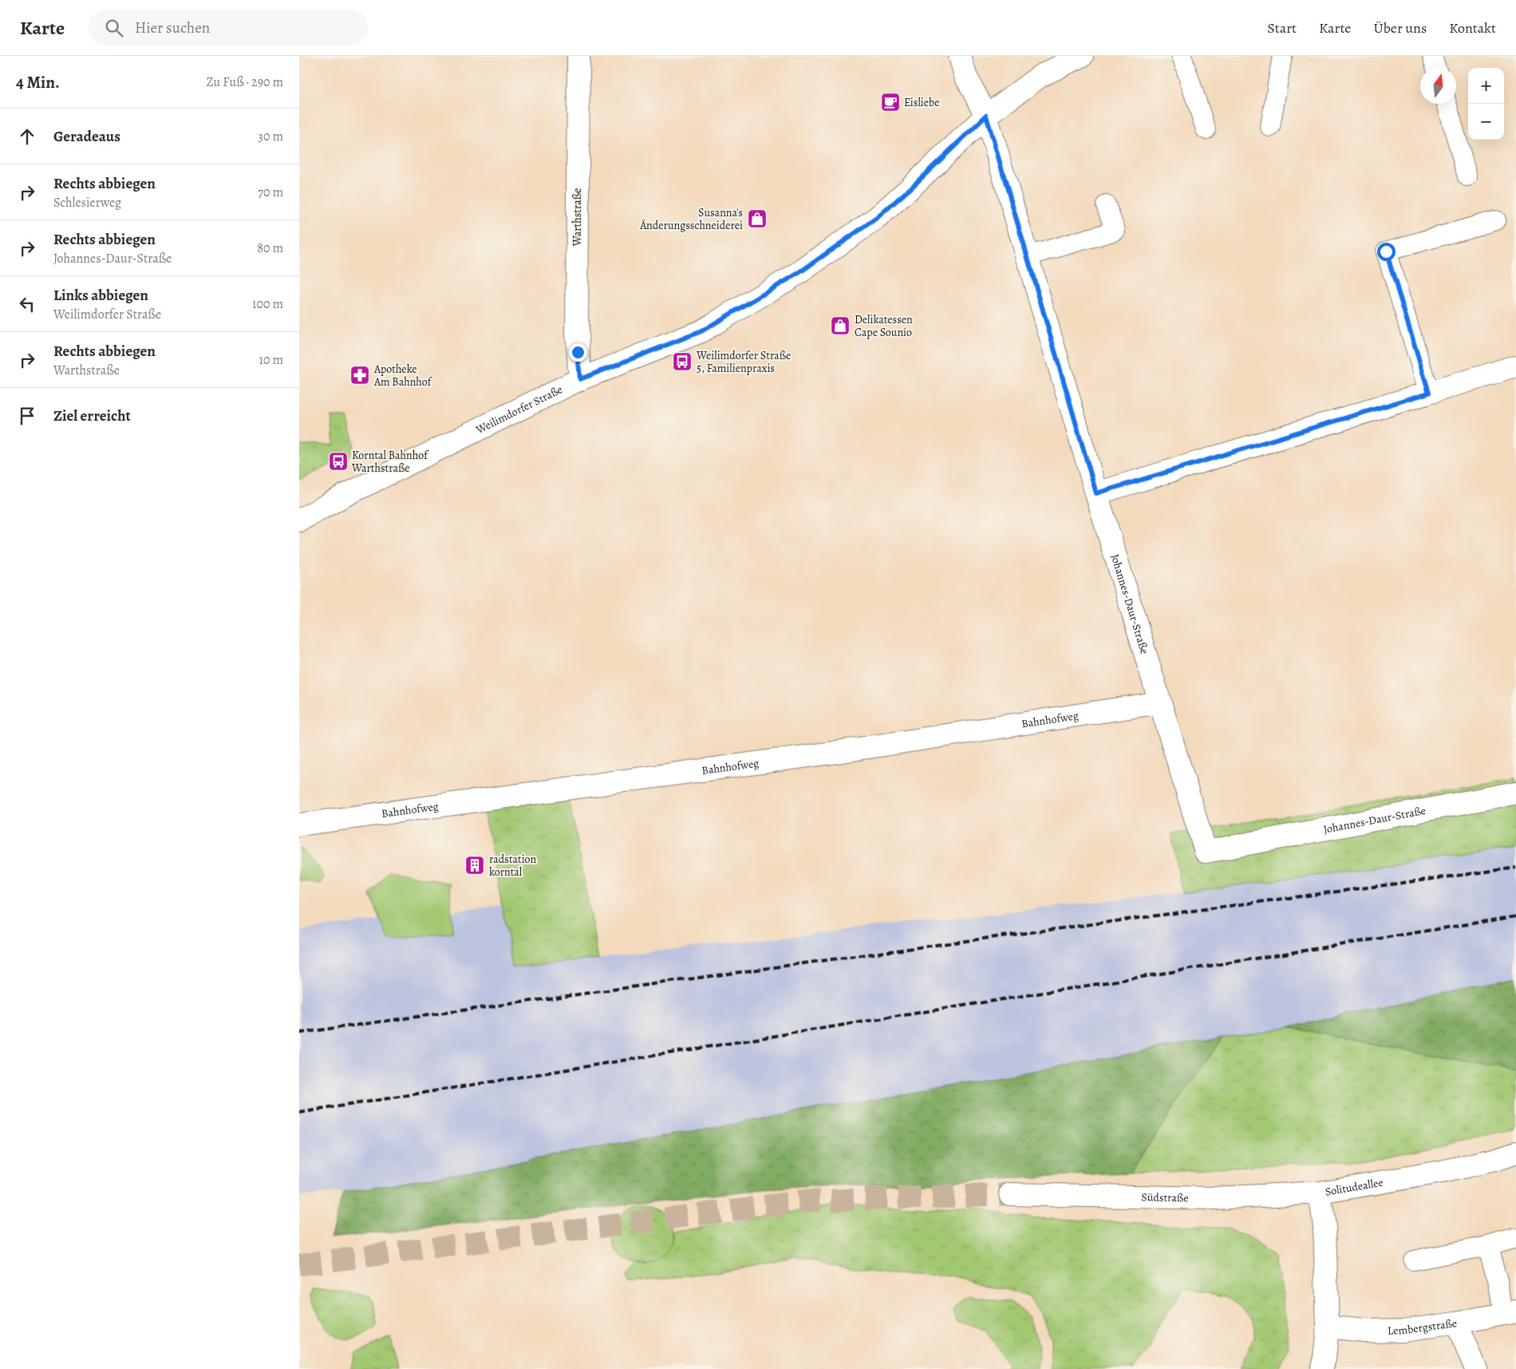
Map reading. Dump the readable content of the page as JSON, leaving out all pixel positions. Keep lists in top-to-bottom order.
{
  "streets": {
    "street": [
      "Warthstraße",
      "Weilimdorfer Straße",
      "Johannes-Daur-Straße",
      "Bahnhofweg",
      "Solitudeallee",
      "Südstraße",
      "Lembergstraße"
    ]
  },
  "crossings": [
    ["Warthstraße", "Weilimdorfer Straße"],
    ["Weilimdorfer Straße", "Johannes-Daur-Straße"],
    ["Johannes-Daur-Straße", "Bahnhofweg"],
    ["Solitudeallee", "Südstraße"],
    ["Solitudeallee", "Lembergstraße"]
  ],
  "places": {
    "cafe": ["Eisliebe"],
    "shop": ["Susanna's Änderungsschneiderei", "Delikatessen Cape Sounío"],
    "bus stop": ["Weilimdorfer Straße 5, Familienpraxis", "Korntal Bahnhof Warthstraße"],
    "pharmacy": ["Apotheke Am Bahnhof"],
    "building": ["radstation korntal"]
  },
  "north": "top",
  "page": {
    "header": "Karte",
    "search": "Hier suchen",
    "nav": [
      "Start",
      "Karte",
      "Über uns",
      "Kontakt"
    ],
    "heading": ["4 Min.", "Zu Fuß · 290 m"],
    "map_buttons": ["+", "−"],
    "list": [
      ["Geradeaus", "30 m"],
      ["Rechts abbiegen", "Schlesierweg", "70 m"],
      ["Rechts abbiegen", "Johannes-Daur-Straße", "80 m"],
      ["Links abbiegen", "Weilimdorfer Straße", "100 m"],
      ["Rechts abbiegen", "Warthstraße", "10 m"],
      "Ziel erreicht"
    ]
  }
}
